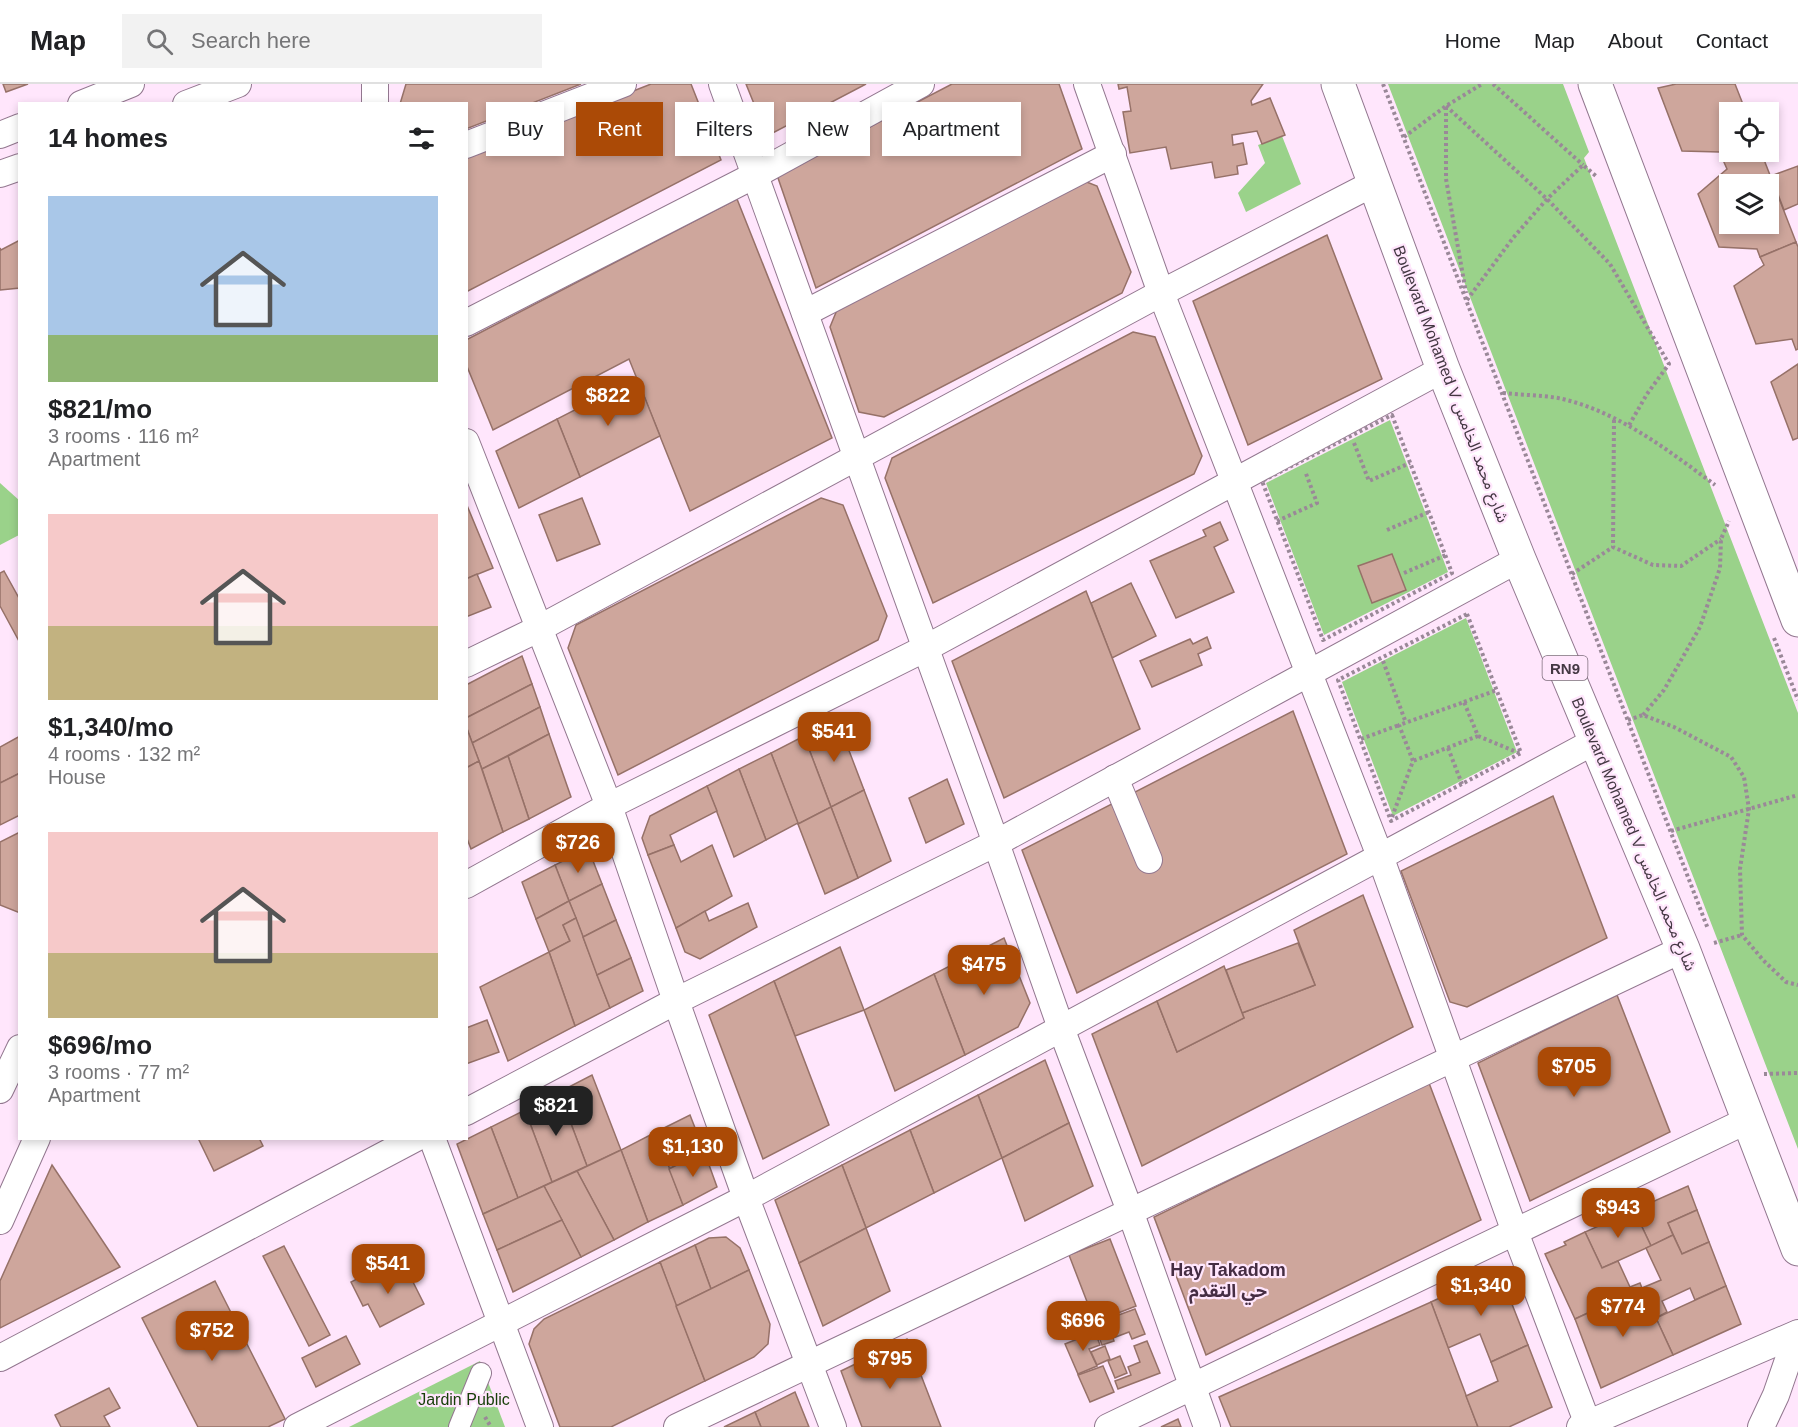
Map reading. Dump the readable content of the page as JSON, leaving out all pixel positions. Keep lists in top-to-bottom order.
{
  "streets": {
    "main road": ["Boulevard Mohamed V شارع محمد الخامس", "RN9"]
  },
  "districts": ["Hay Takadom حي التقدم"],
  "parks": ["Jardin Public"],
  "page": {
    "header": "Map",
    "search": "Search here",
    "nav": [
      "Home",
      "Map",
      "About",
      "Contact"
    ],
    "chip": [
      "Buy",
      "Rent",
      "Filters",
      "New",
      "Apartment"
    ],
    "heading": "14 homes",
    "list": [
      {
        "name": "$821/mo",
        "note": "3 rooms · 116 m² · Apartment"
      },
      {
        "name": "$1,340/mo",
        "note": "4 rooms · 132 m² · House"
      },
      {
        "name": "$696/mo",
        "note": "3 rooms · 77 m² · Apartment"
      }
    ],
    "price": [
      "$822",
      "$541",
      "$726",
      "$475",
      "$705",
      "$821",
      "$1,130",
      "$943",
      "$541",
      "$1,340",
      "$774",
      "$696",
      "$752",
      "$795"
    ]
  }
}
